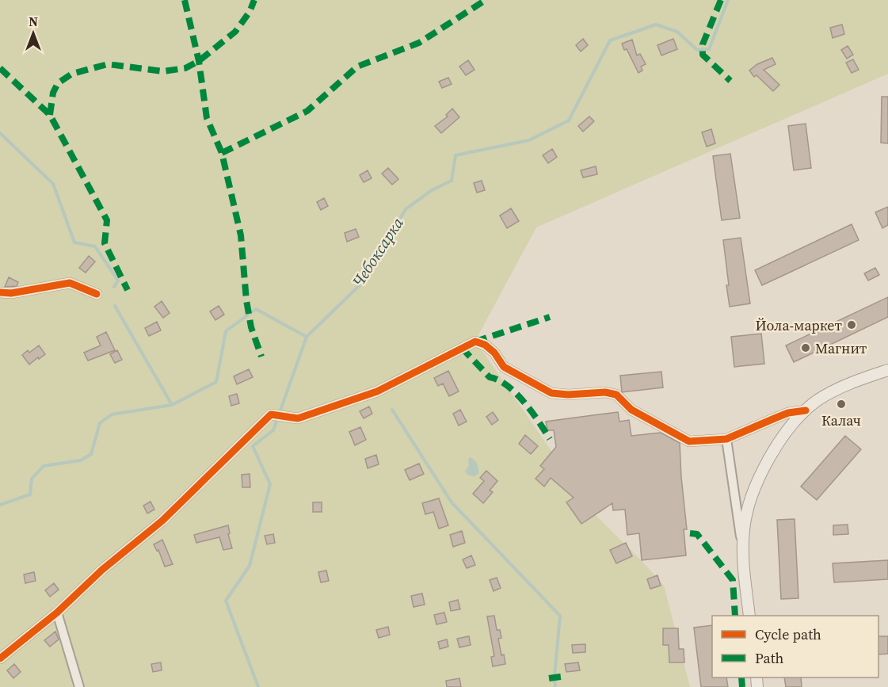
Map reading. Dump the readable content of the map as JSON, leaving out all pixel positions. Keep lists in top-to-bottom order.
{
  "water": ["Чебоксарка"],
  "places": ["Йола-маркет", "Магнит", "Калач"],
  "legend": ["Cycle path", "Path"],
  "north": "top"
}
